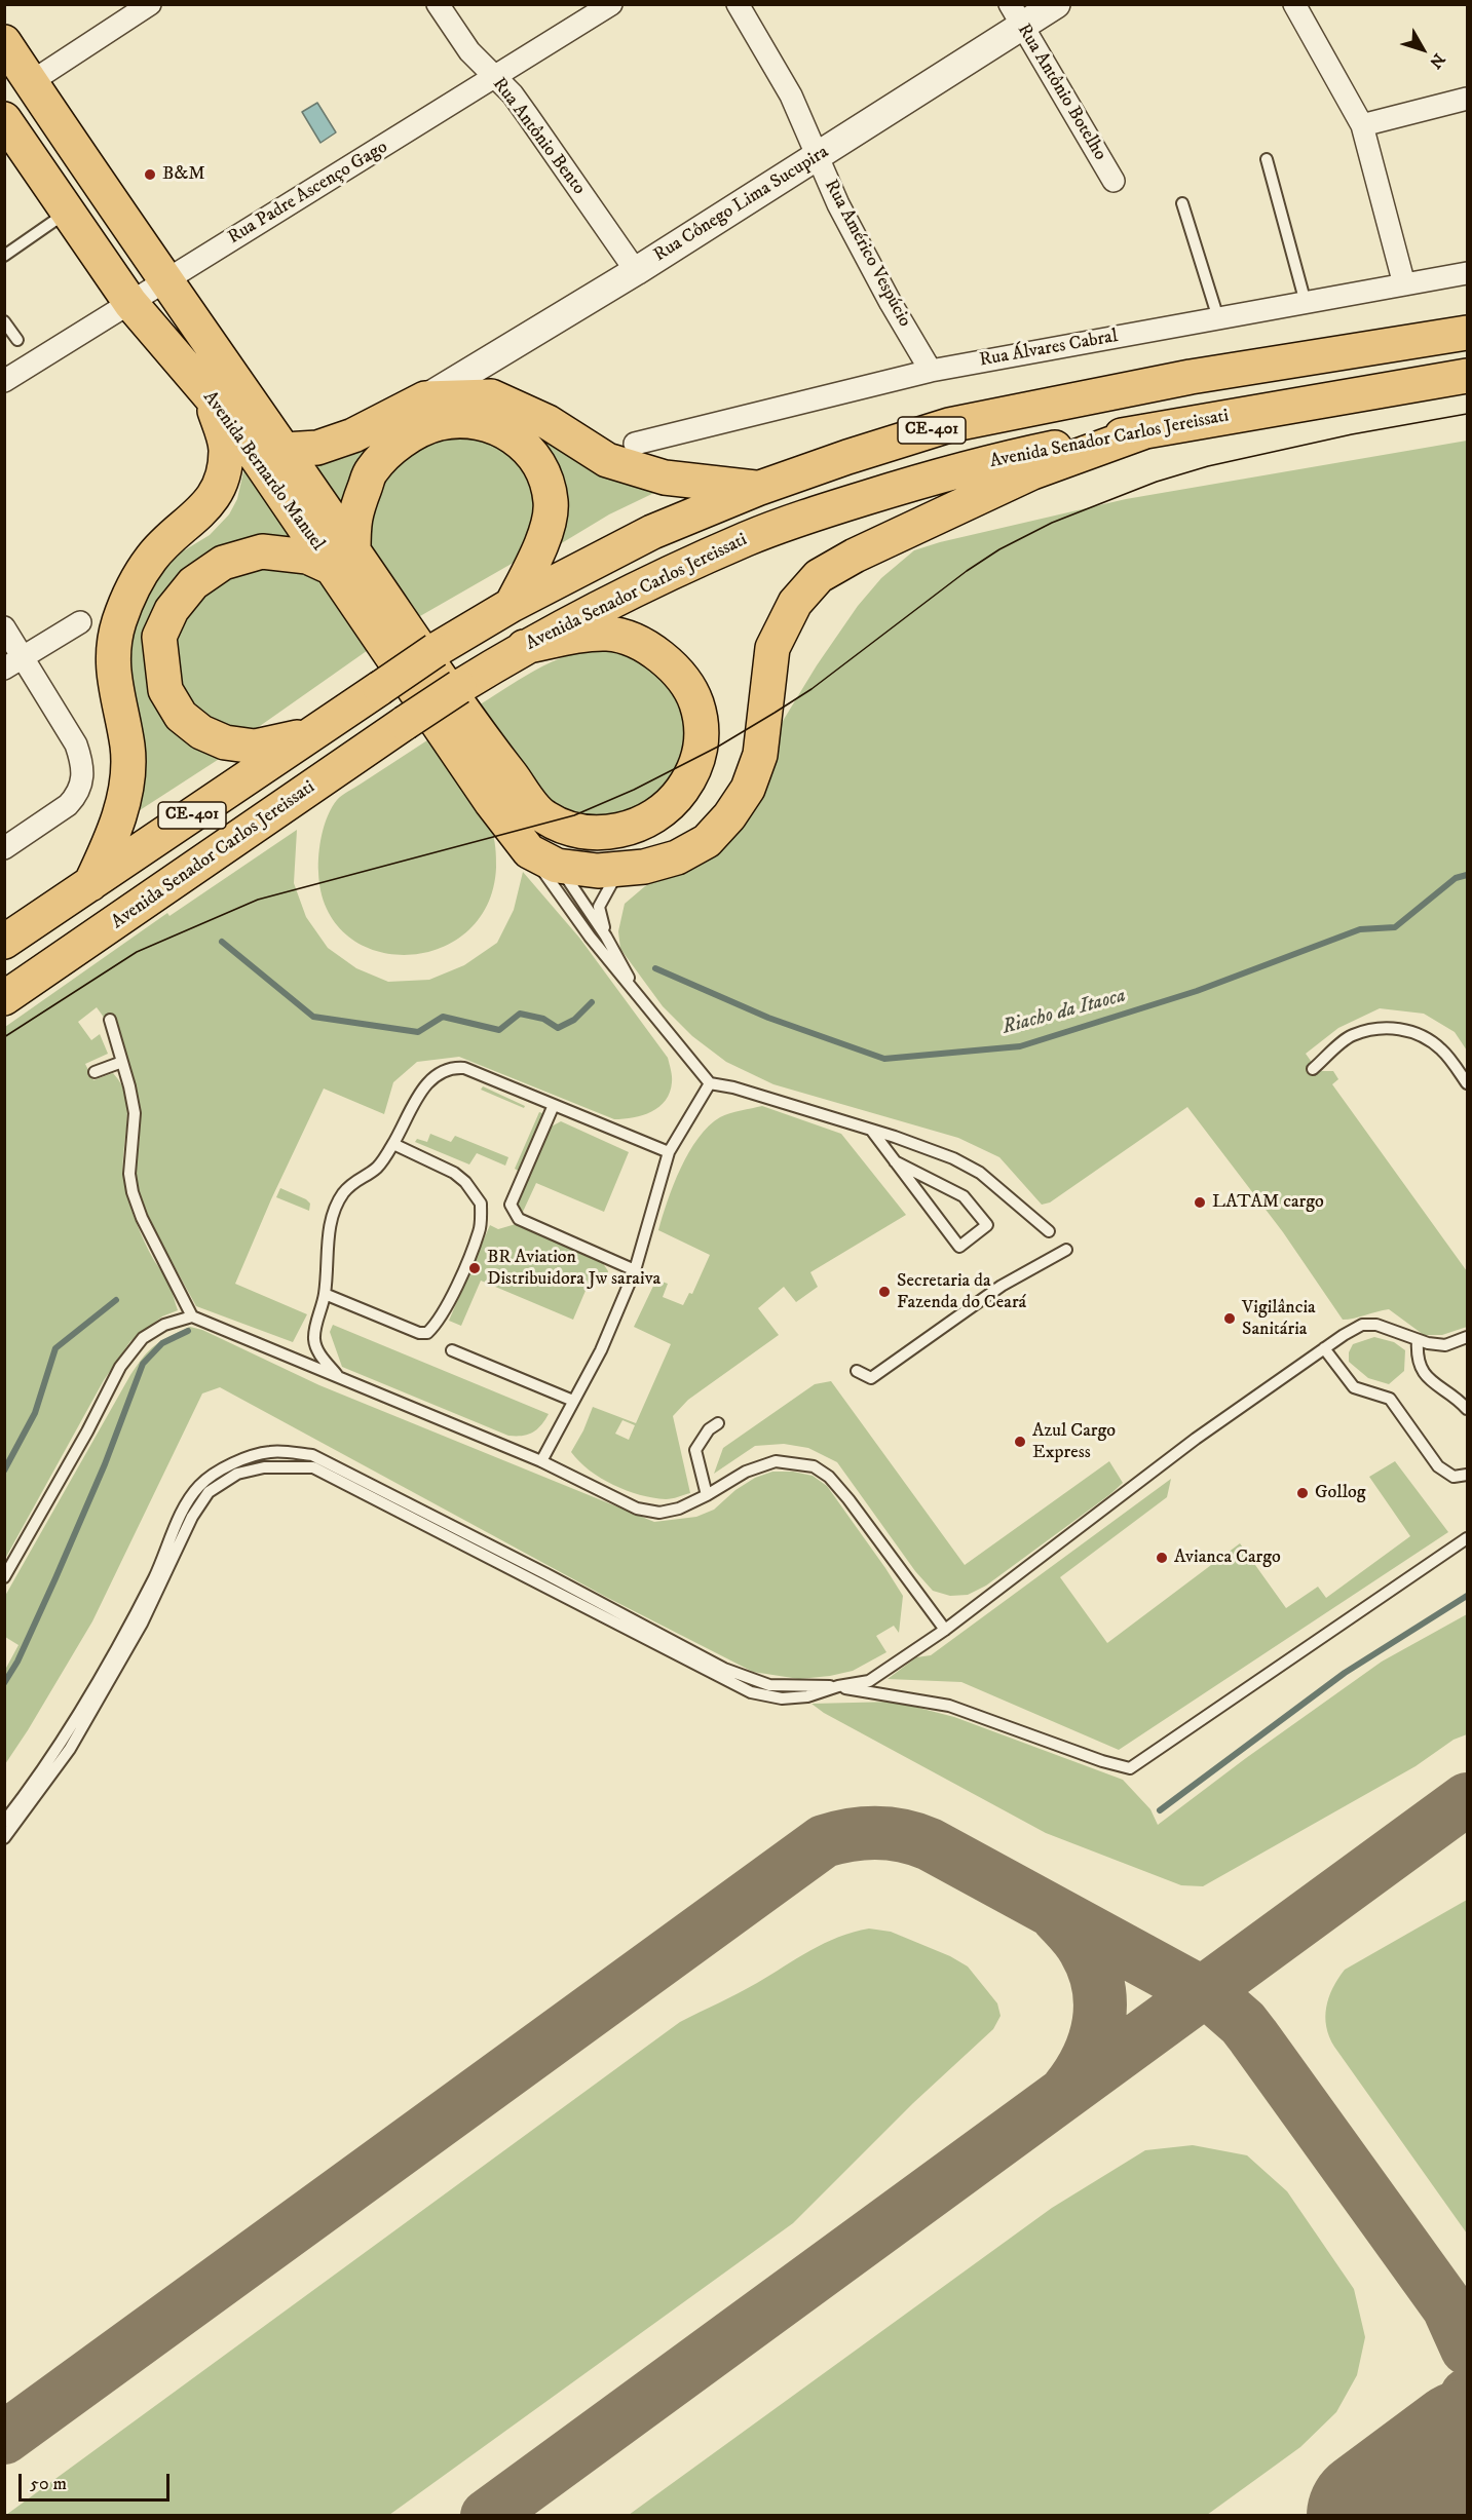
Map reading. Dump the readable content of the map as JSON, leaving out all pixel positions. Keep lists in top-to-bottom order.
{
  "streets": {
    "main road": ["CE-401", "Avenida Senador Carlos Jereissati", "Avenida Bernardo Manuel"],
    "street": [
      "Rua Antônio Botelho",
      "Rua Antônio Bento",
      "Rua Padre Ascenço Gago",
      "Rua Cônego Lima Sucupira",
      "Rua Américo Vespúcio",
      "Rua Álvares Cabral"
    ]
  },
  "crossings": [
    ["Rua Antônio Botelho", "Rua Cônego Lima Sucupira"],
    ["Rua Antônio Bento", "Rua Padre Ascenço Gago"],
    ["Rua Antônio Bento", "Rua Cônego Lima Sucupira"],
    ["Rua Padre Ascenço Gago", "Avenida Bernardo Manuel"],
    ["Rua Cônego Lima Sucupira", "Rua Américo Vespúcio"],
    ["Rua Américo Vespúcio", "Rua Álvares Cabral"],
    ["Avenida Senador Carlos Jereissati", "Avenida Bernardo Manuel"]
  ],
  "water": ["Riacho da Itaoca"],
  "places": [
    "B&M",
    "LATAM cargo",
    "BR Aviation Distribuidora Jw saraiva",
    "Secretaria da Fazenda do Ceará",
    "Vigilância Sanitária",
    "Azul Cargo Express",
    "Gollog",
    "Avianca Cargo"
  ],
  "scale_bar": "50 m",
  "north": "bottom right"
}
